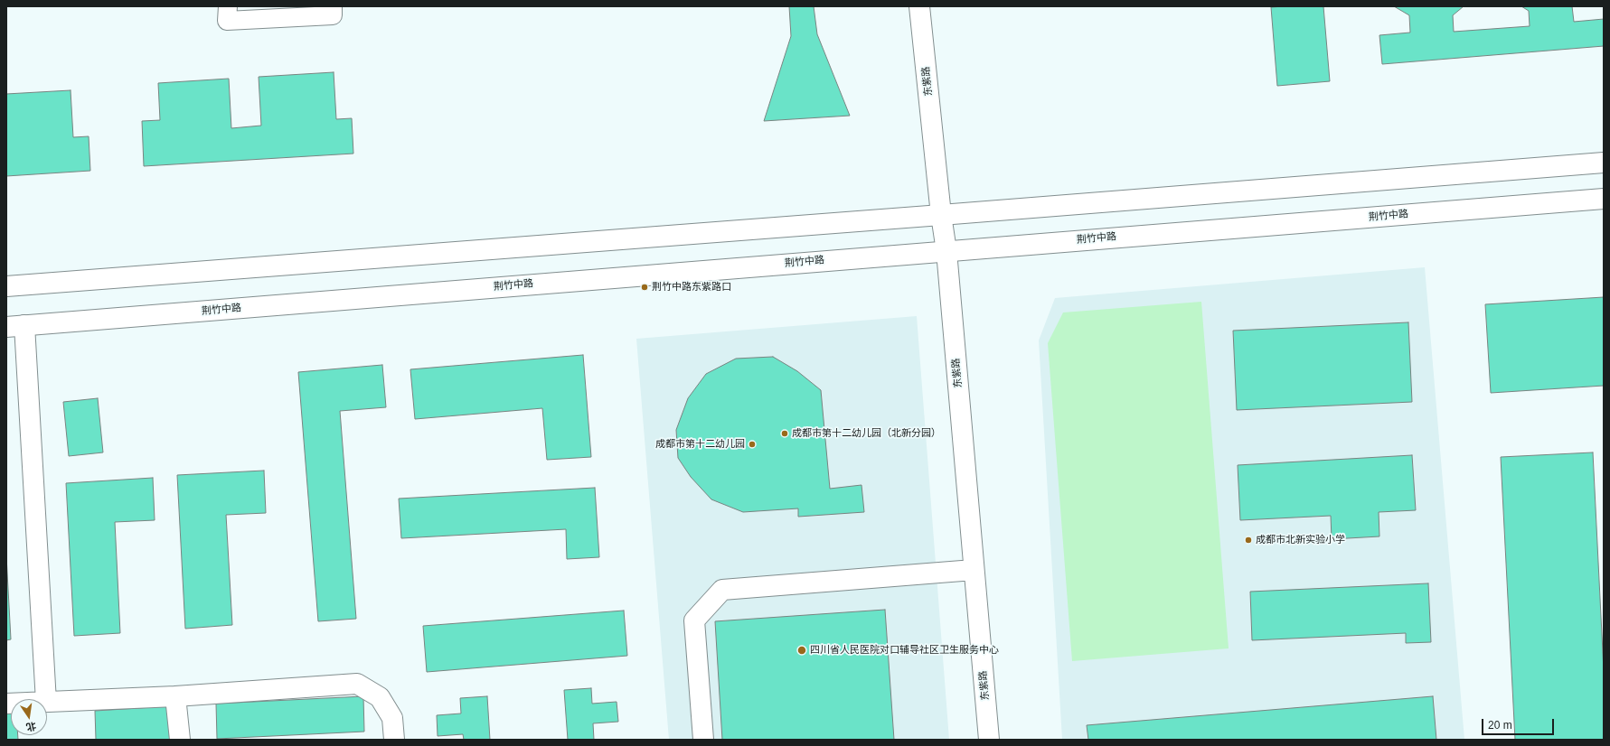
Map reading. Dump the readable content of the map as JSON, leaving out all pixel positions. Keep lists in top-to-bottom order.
{
  "streets": {
    "main road": ["东紫路", "荆竹中路"]
  },
  "crossings": [
    ["东紫路", "荆竹中路"]
  ],
  "places": [
    "荆竹中路东紫路口",
    "成都市第十二幼儿园（北新分园）",
    "成都市第十二幼儿园",
    "成都市北新实验小学",
    "四川省人民医院对口辅导社区卫生服务中心"
  ],
  "scale_bar": "20 m",
  "north": "bottom"
}
